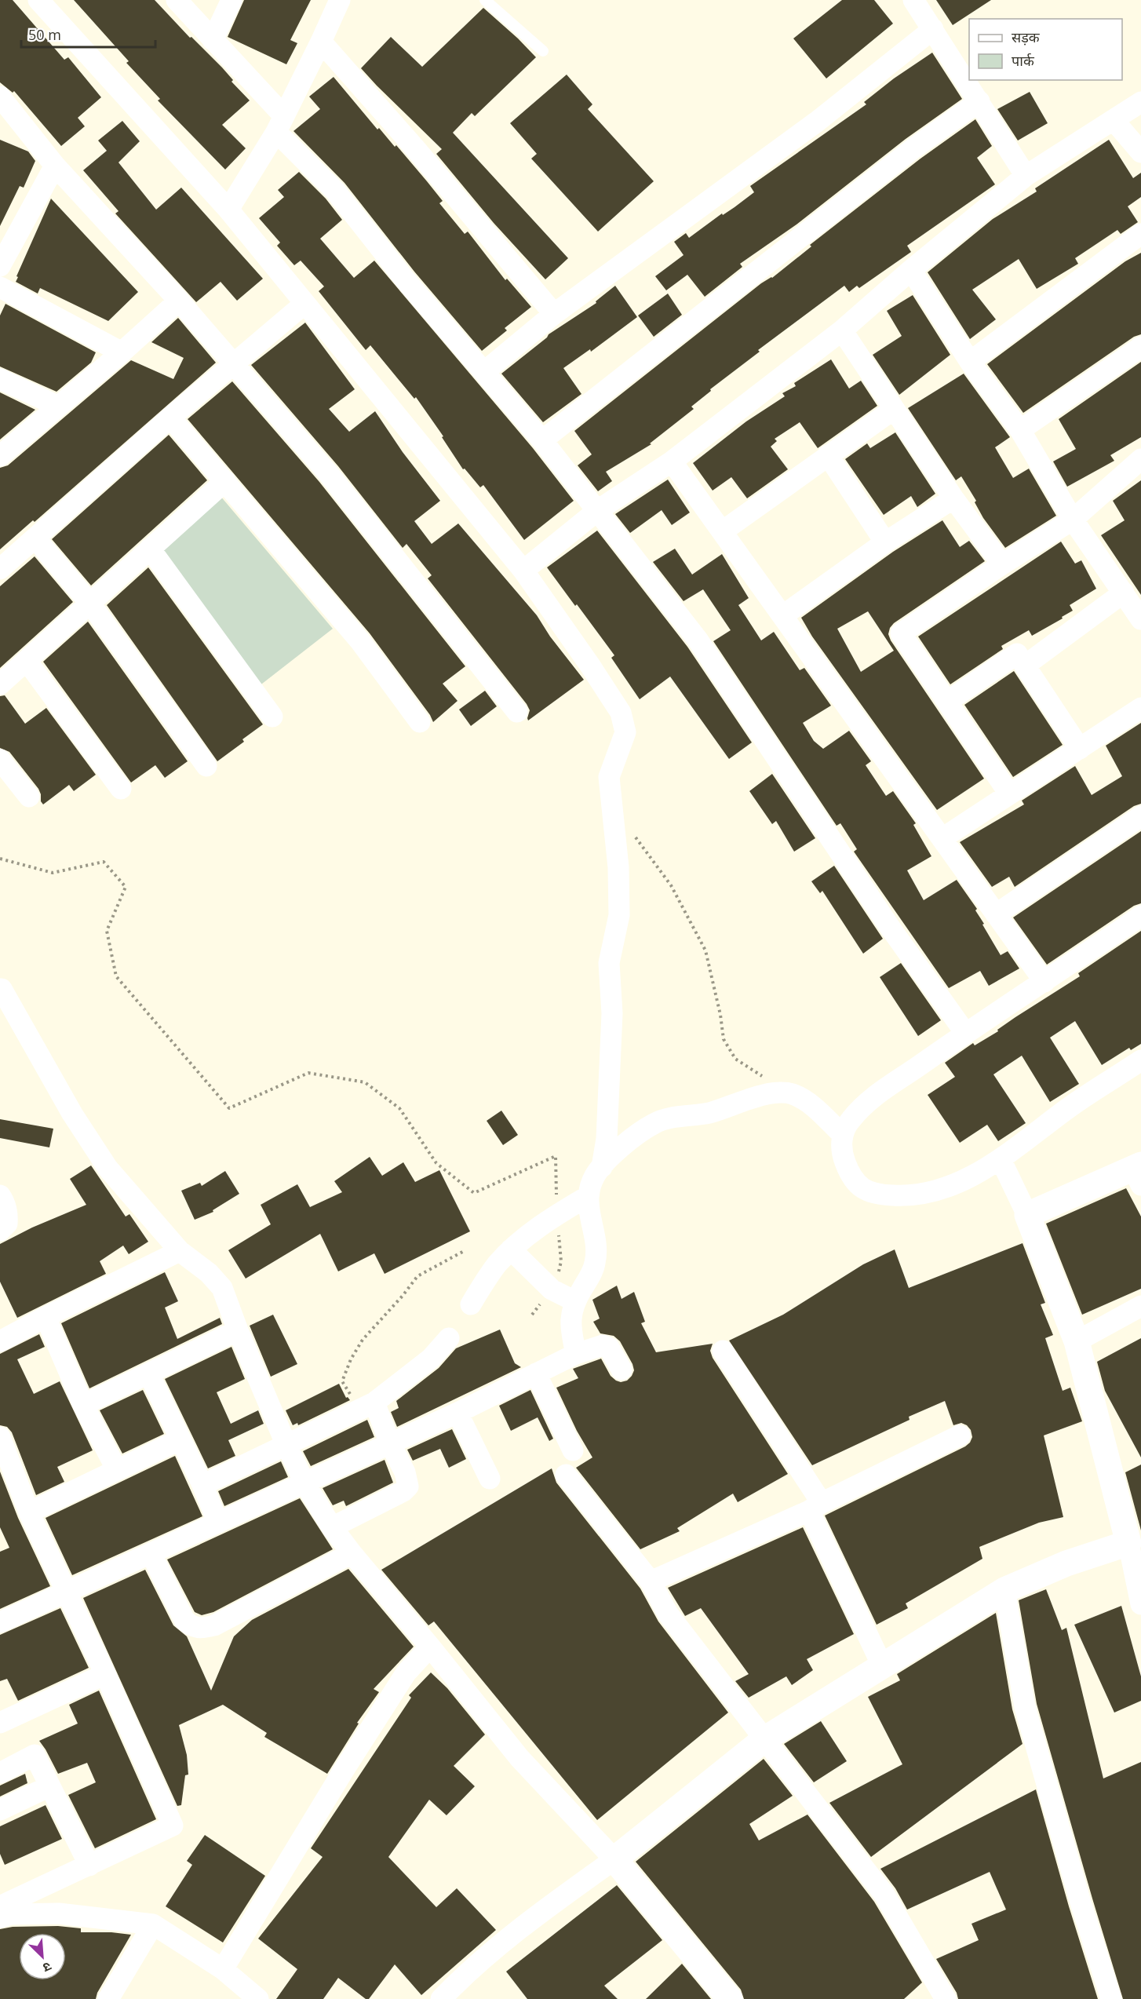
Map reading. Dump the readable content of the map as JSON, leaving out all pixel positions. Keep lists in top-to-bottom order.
{
  "legend": ["सड़क", "पार्क"],
  "scale_bar": "50 m",
  "north": "bottom right"
}
